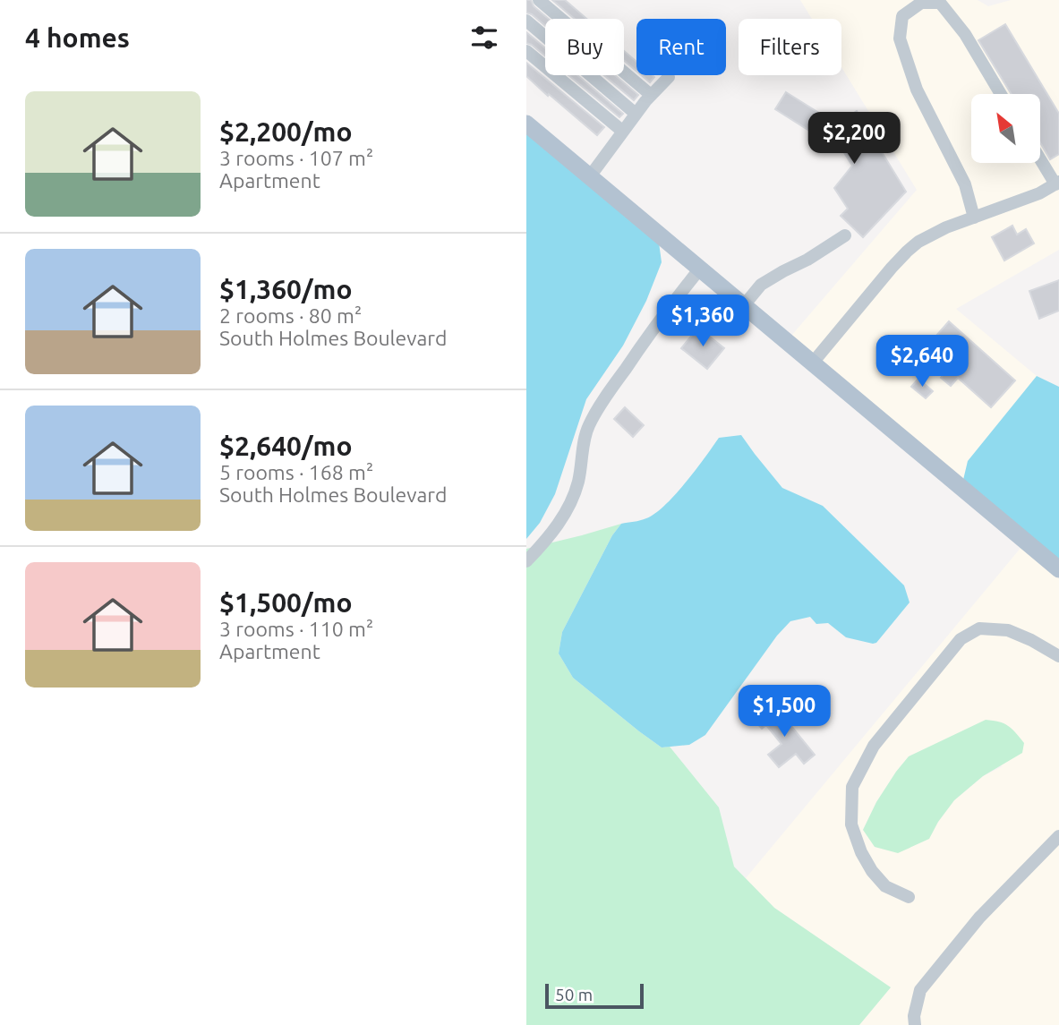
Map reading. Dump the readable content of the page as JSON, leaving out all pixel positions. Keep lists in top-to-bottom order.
{
  "scale_bar": "50 m",
  "north": "top left",
  "page": {
    "heading": "4 homes",
    "chip": ["Buy", "Rent", "Filters"],
    "list": [
      {
        "name": "$2,200/mo",
        "note": "3 rooms · 107 m² · Apartment"
      },
      {
        "name": "$1,360/mo",
        "note": "2 rooms · 80 m² · South Holmes Boulevard"
      },
      {
        "name": "$2,640/mo",
        "note": "5 rooms · 168 m² · South Holmes Boulevard"
      },
      {
        "name": "$1,500/mo",
        "note": "3 rooms · 110 m² · Apartment"
      }
    ],
    "price": [
      "$2,200",
      "$1,360",
      "$2,640",
      "$1,500"
    ],
    "scale": "50 m"
  }
}
